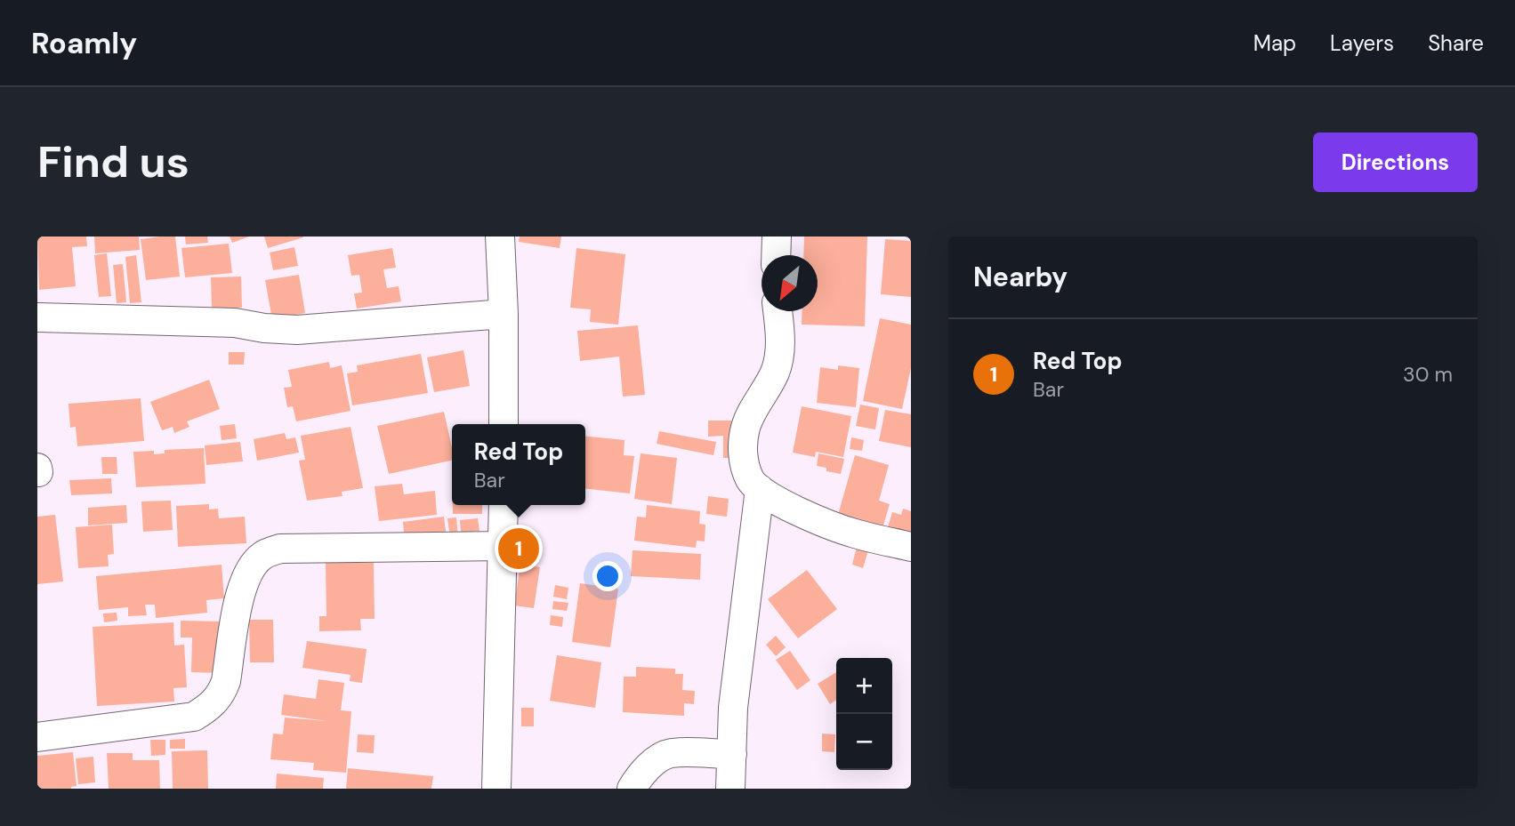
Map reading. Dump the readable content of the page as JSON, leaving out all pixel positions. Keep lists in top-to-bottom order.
{
  "north": "bottom left",
  "page": {
    "header": "Roamly",
    "nav": ["Map", "Layers", "Share"],
    "buttons": "Directions",
    "title": "Find us",
    "heading": "Nearby",
    "list": [
      {
        "mark": "1",
        "name": "Red Top",
        "note": "Bar",
        "value": "30 m"
      }
    ],
    "popup": ["Red Top", "Bar"],
    "pins": "1",
    "map_buttons": ["+", "−"]
  }
}
